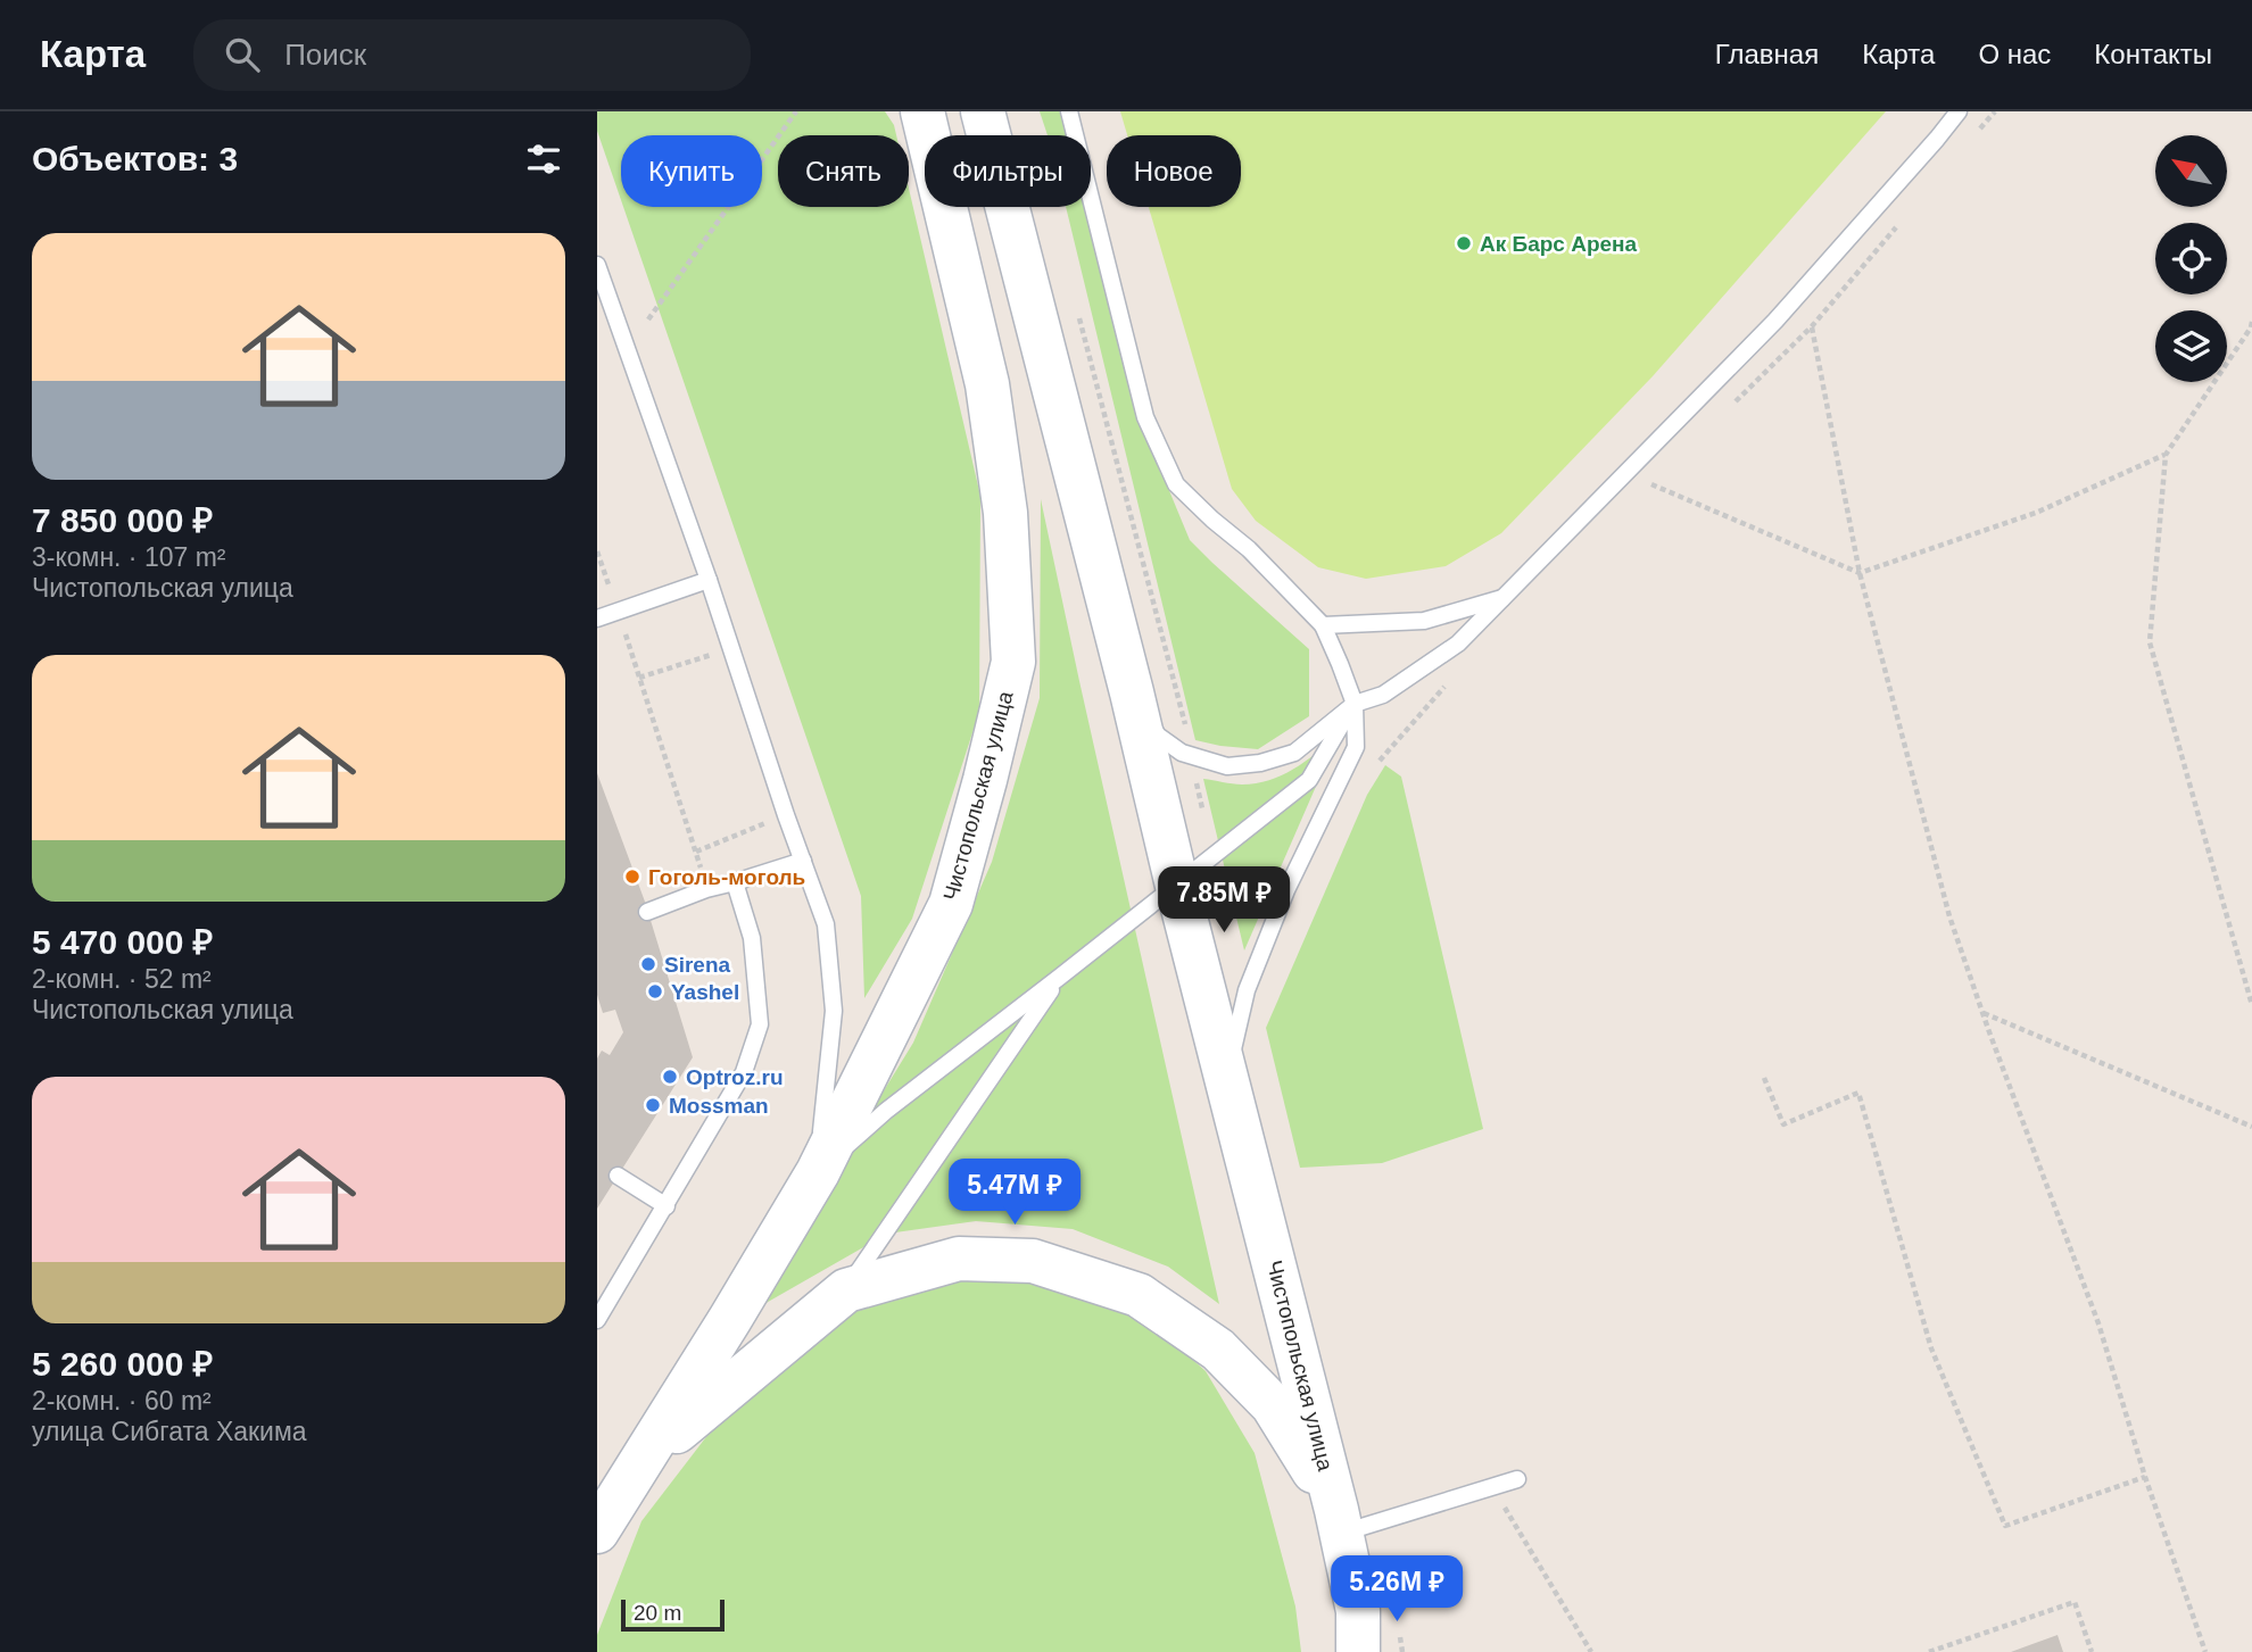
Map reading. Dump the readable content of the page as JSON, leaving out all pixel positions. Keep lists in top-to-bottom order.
{
  "streets": {
    "main road": ["Чистопольская улица"]
  },
  "places": [
    "Ак Барс Арена",
    "Гоголь-моголь",
    "Sirena",
    "Yashel",
    "Optroz.ru",
    "Mossman"
  ],
  "scale_bar": "20 m",
  "north": "top left",
  "page": {
    "header": "Карта",
    "search": "Поиск",
    "nav": [
      "Главная",
      "Карта",
      "О нас",
      "Контакты"
    ],
    "heading": "Объектов: 3",
    "chip": [
      "Купить",
      "Снять",
      "Фильтры",
      "Новое"
    ],
    "list": [
      {
        "name": "7 850 000 ₽",
        "note": "3-комн. · 107 m² · Чистопольская улица"
      },
      {
        "name": "5 470 000 ₽",
        "note": "2-комн. · 52 m² · Чистопольская улица"
      },
      {
        "name": "5 260 000 ₽",
        "note": "2-комн. · 60 m² · улица Сибгата Хакима"
      }
    ],
    "price": ["7.85M ₽", "5.47M ₽", "5.26M ₽"],
    "scale": "20 m"
  }
}
